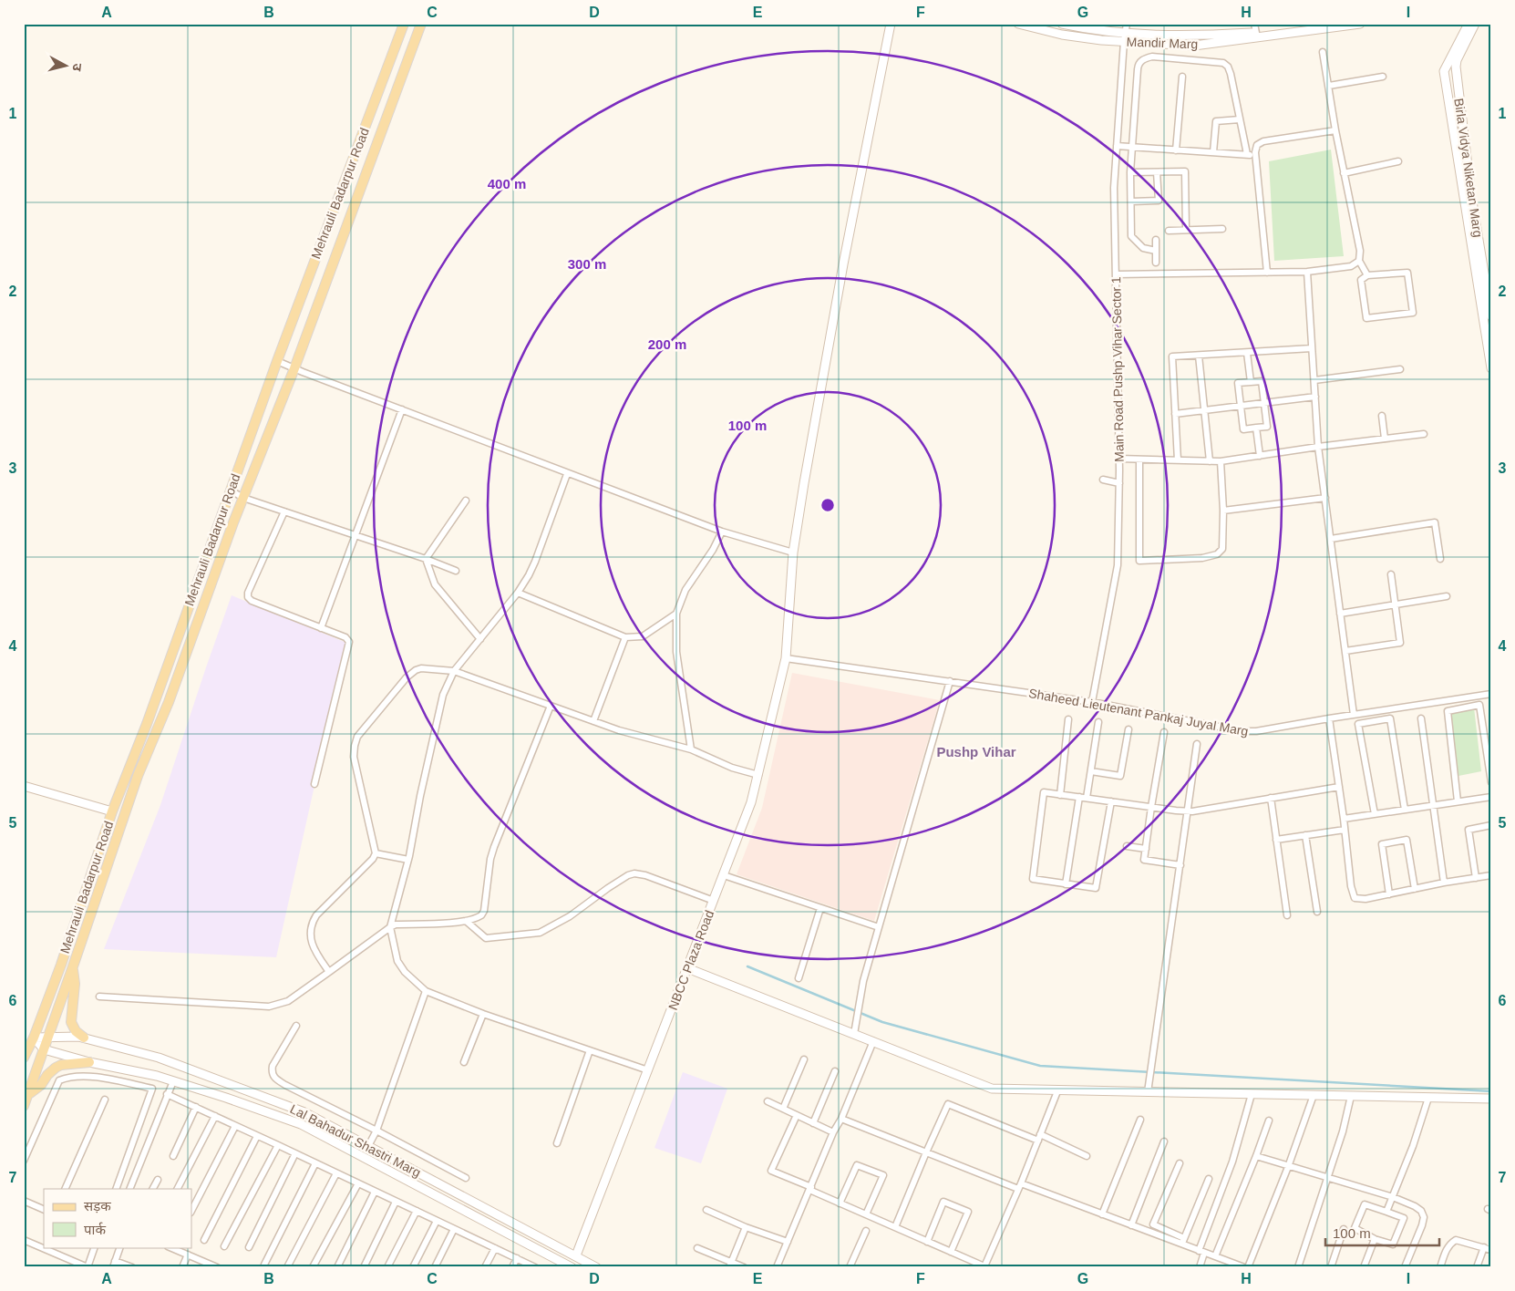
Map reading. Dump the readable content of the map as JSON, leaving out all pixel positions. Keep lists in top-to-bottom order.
{
  "streets": {
    "main road": ["Mehrauli Badarpur Road"],
    "street": [
      "Mandir Marg",
      "Birla Vidya Niketan Marg",
      "Main Road Pushp Vihar Sector 1",
      "Shaheed Lieutenant Pankaj Juyal Marg",
      "NBCC Plaza Road",
      "Lal Bahadur Shastri Marg"
    ]
  },
  "crossings": [
    ["Mandir Marg", "Main Road Pushp Vihar Sector 1"],
    ["Mehrauli Badarpur Road", "Lal Bahadur Shastri Marg"],
    ["Main Road Pushp Vihar Sector 1", "Shaheed Lieutenant Pankaj Juyal Marg"],
    ["Shaheed Lieutenant Pankaj Juyal Marg", "NBCC Plaza Road"],
    ["NBCC Plaza Road", "Lal Bahadur Shastri Marg"]
  ],
  "districts": ["Pushp Vihar"],
  "legend": ["सड़क", "पार्क"],
  "scale_bar": "100 m",
  "north": "right",
  "grid": {
    "columns": [
      "A",
      "B",
      "C",
      "D",
      "E",
      "F",
      "G",
      "H",
      "I"
    ],
    "rows": [
      "1",
      "2",
      "3",
      "4",
      "5",
      "6",
      "7"
    ]
  },
  "rings": [
    "400 m",
    "300 m",
    "200 m",
    "100 m"
  ]
}
